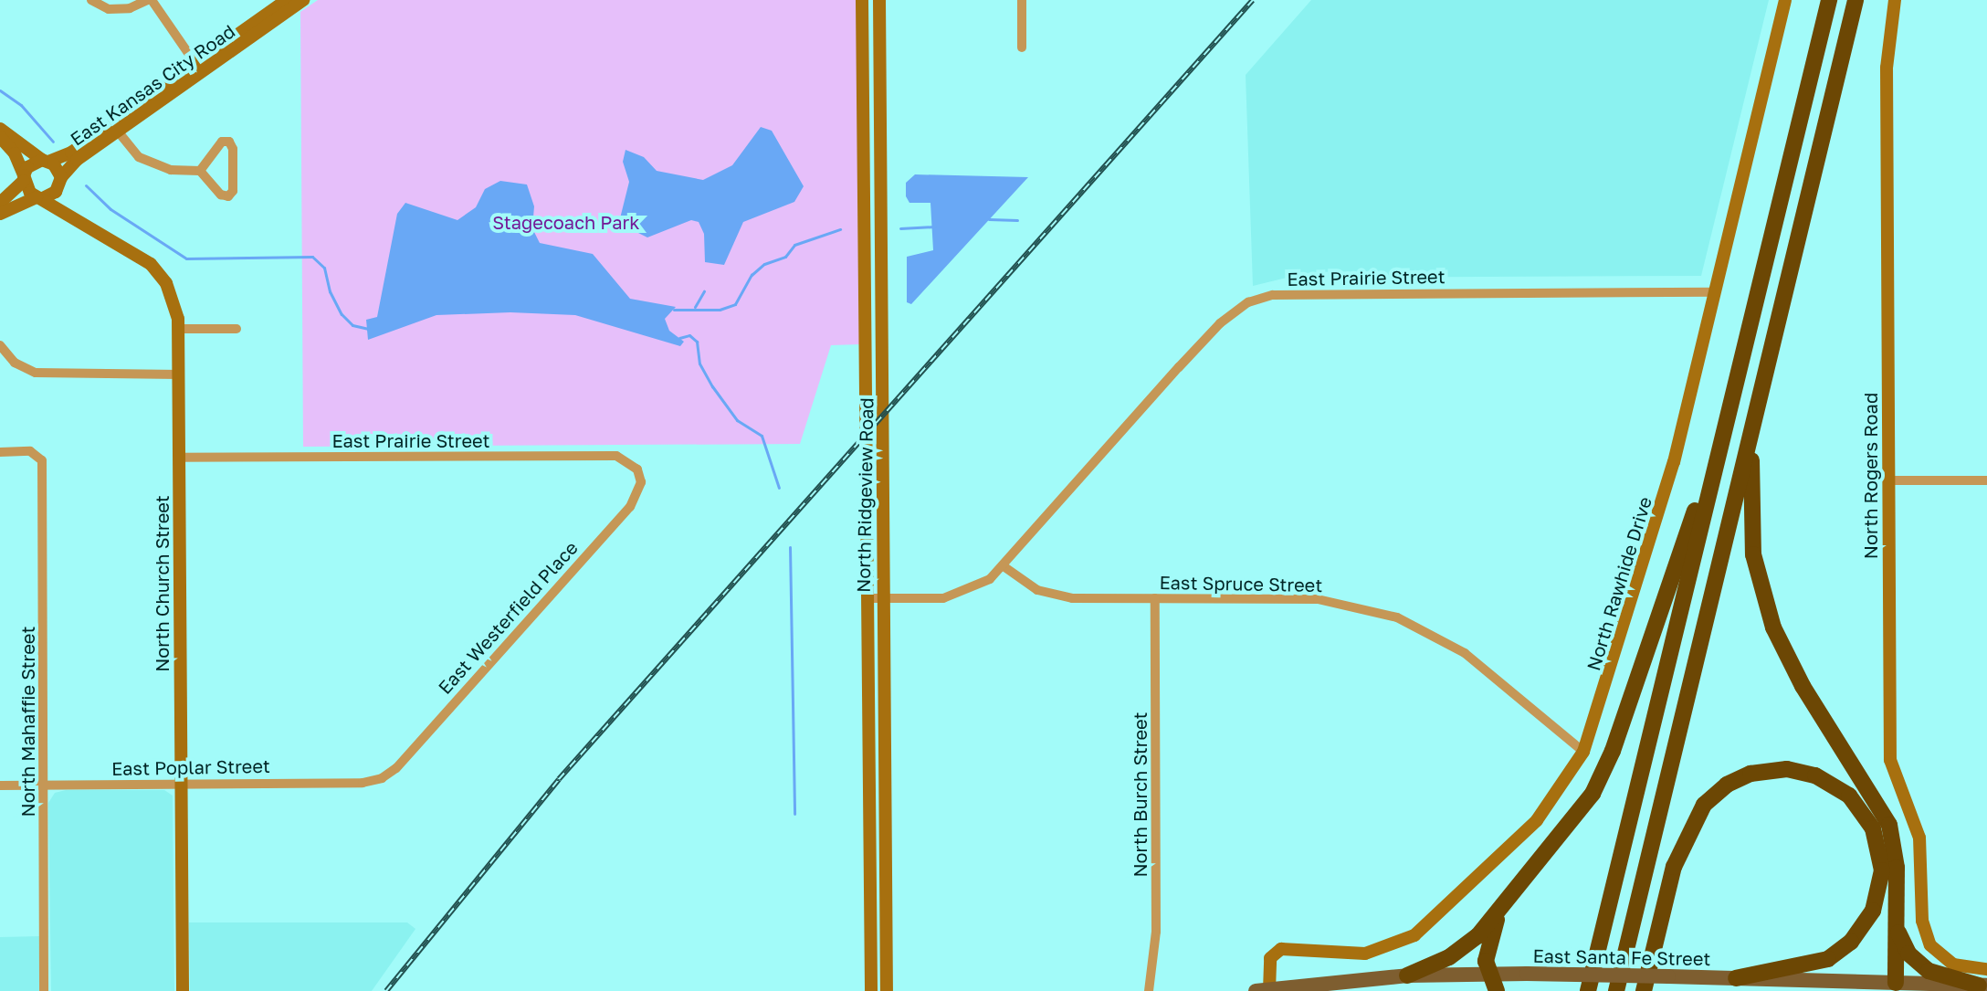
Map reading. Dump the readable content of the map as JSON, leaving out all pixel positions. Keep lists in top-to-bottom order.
{
  "streets": {
    "main road": ["East Santa Fe Street"],
    "street": [
      "East Kansas City Road",
      "East Prairie Street",
      "North Rogers Road",
      "North Ridgeview Road",
      "North Church Street",
      "East Spruce Street",
      "North Rawhide Drive",
      "East Westerfield Place",
      "North Mahaffie Street",
      "East Poplar Street",
      "North Burch Street"
    ]
  },
  "crossings": [
    ["East Kansas City Road", "North Church Street"],
    ["East Prairie Street", "North Church Street"],
    ["East Prairie Street", "East Spruce Street"],
    ["East Prairie Street", "North Rawhide Drive"],
    ["East Prairie Street", "East Westerfield Place"],
    ["North Church Street", "East Poplar Street"],
    ["East Spruce Street", "North Rawhide Drive"],
    ["East Spruce Street", "North Burch Street"],
    ["North Rawhide Drive", "East Santa Fe Street"],
    ["East Westerfield Place", "East Poplar Street"],
    ["North Mahaffie Street", "East Poplar Street"]
  ],
  "parks": ["Stagecoach Park"]
}
